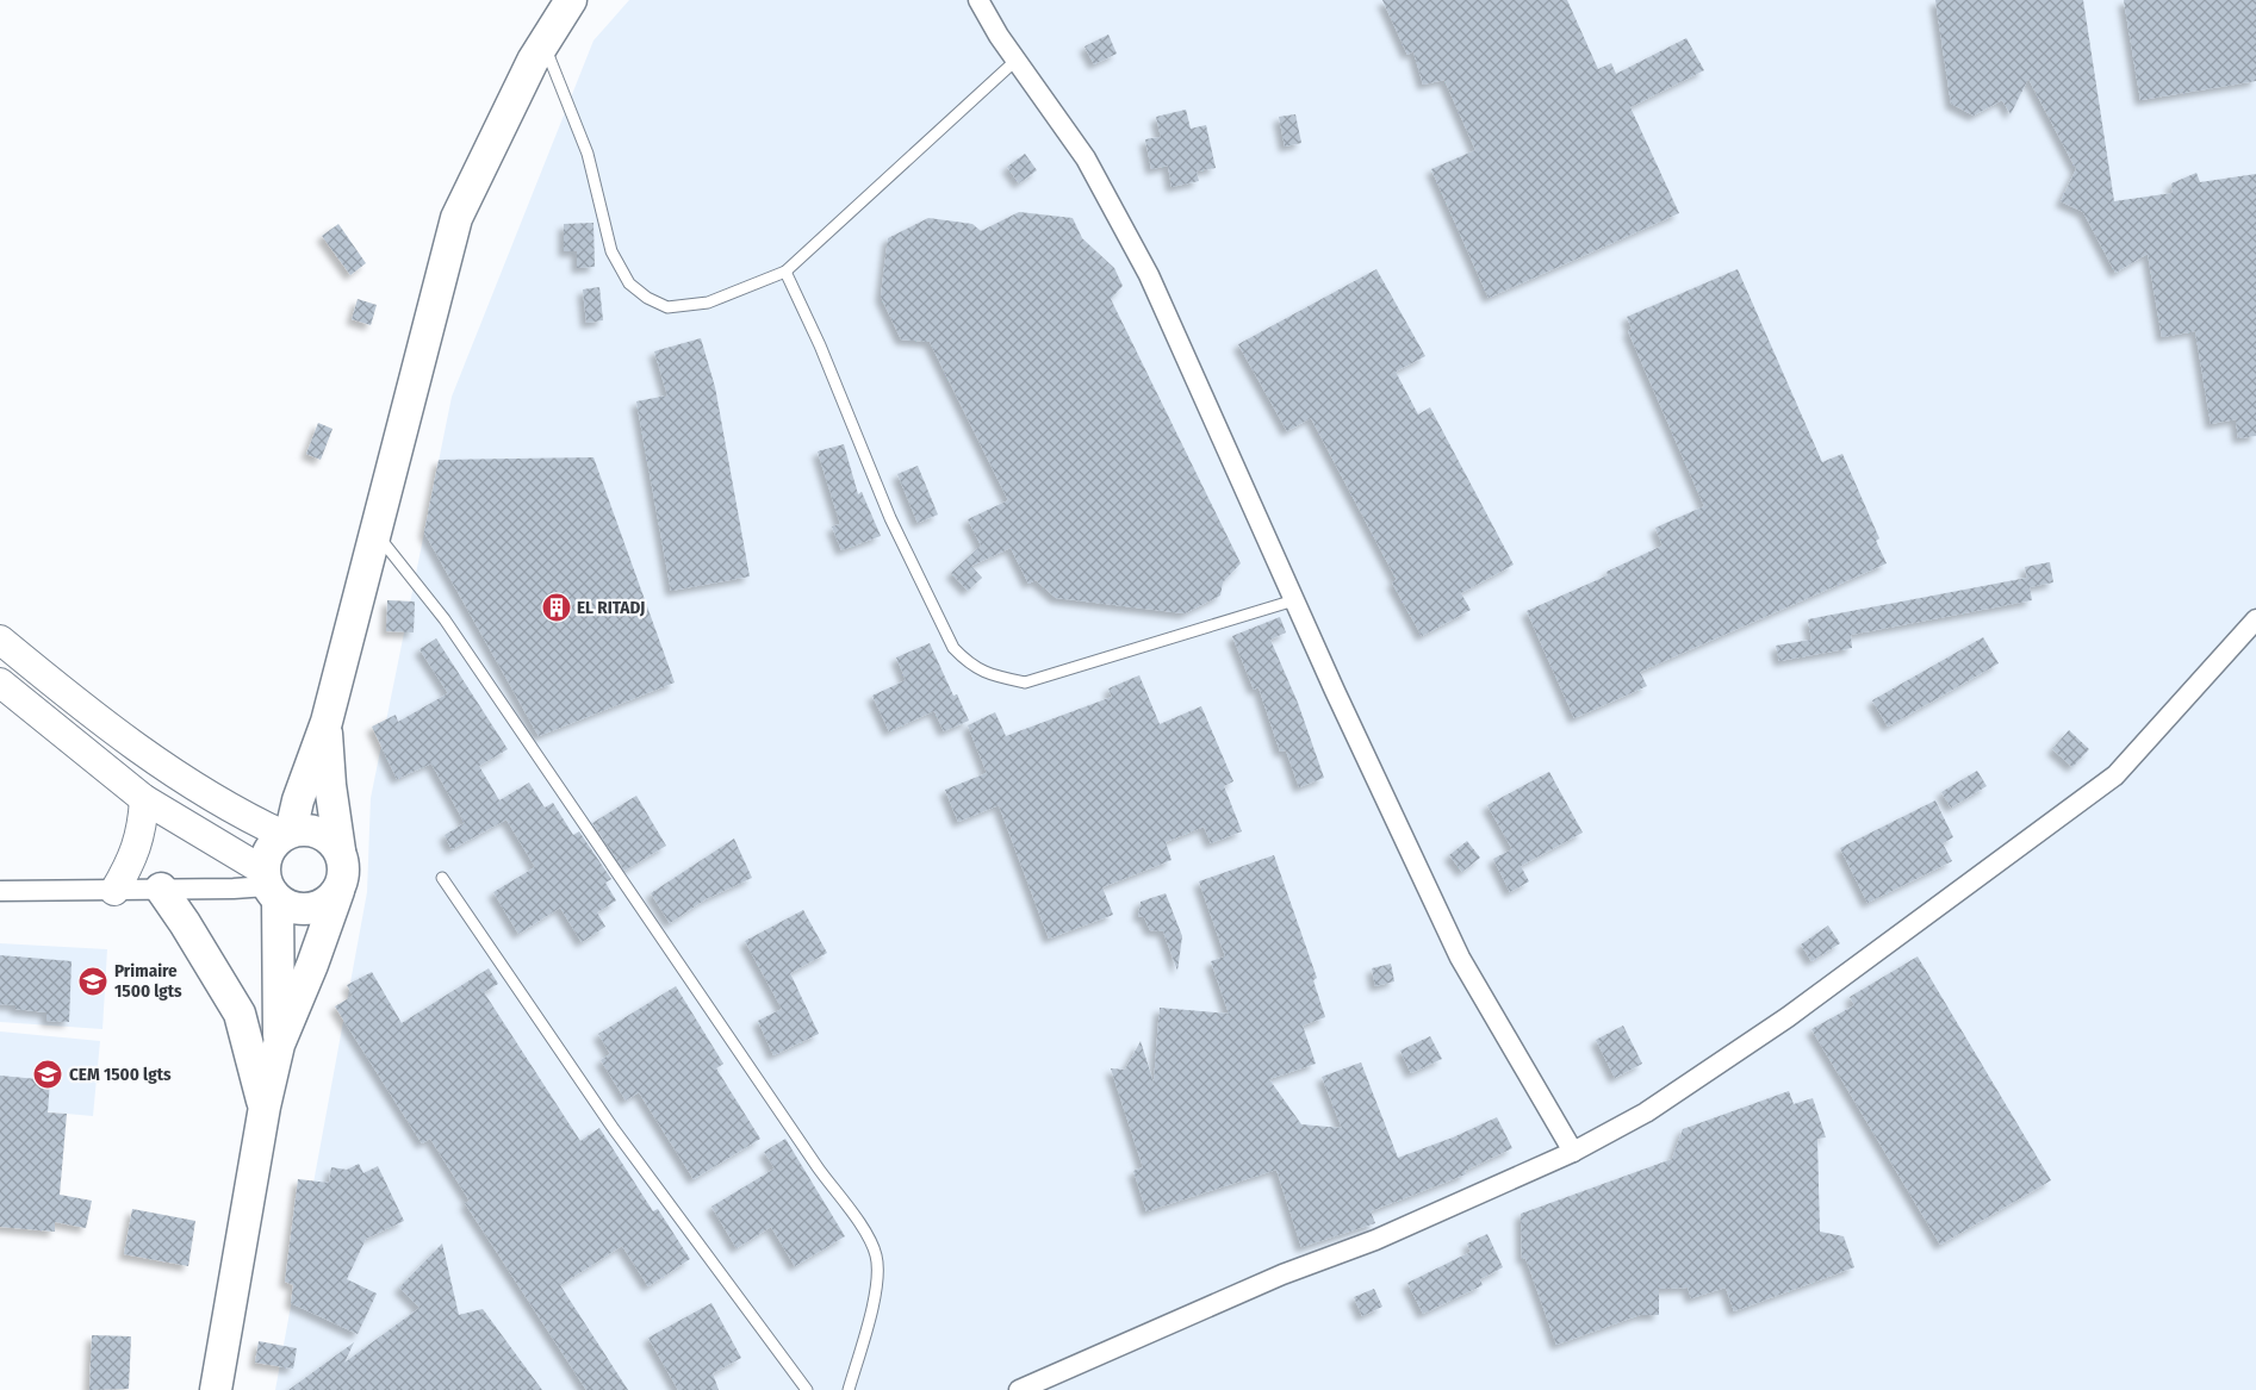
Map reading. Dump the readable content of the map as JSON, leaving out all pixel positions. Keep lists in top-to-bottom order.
{
  "places": {
    "building": ["EL RITADJ"],
    "school or university": ["Primaire 1500 lgts", "CEM 1500 lgts"]
  }
}
